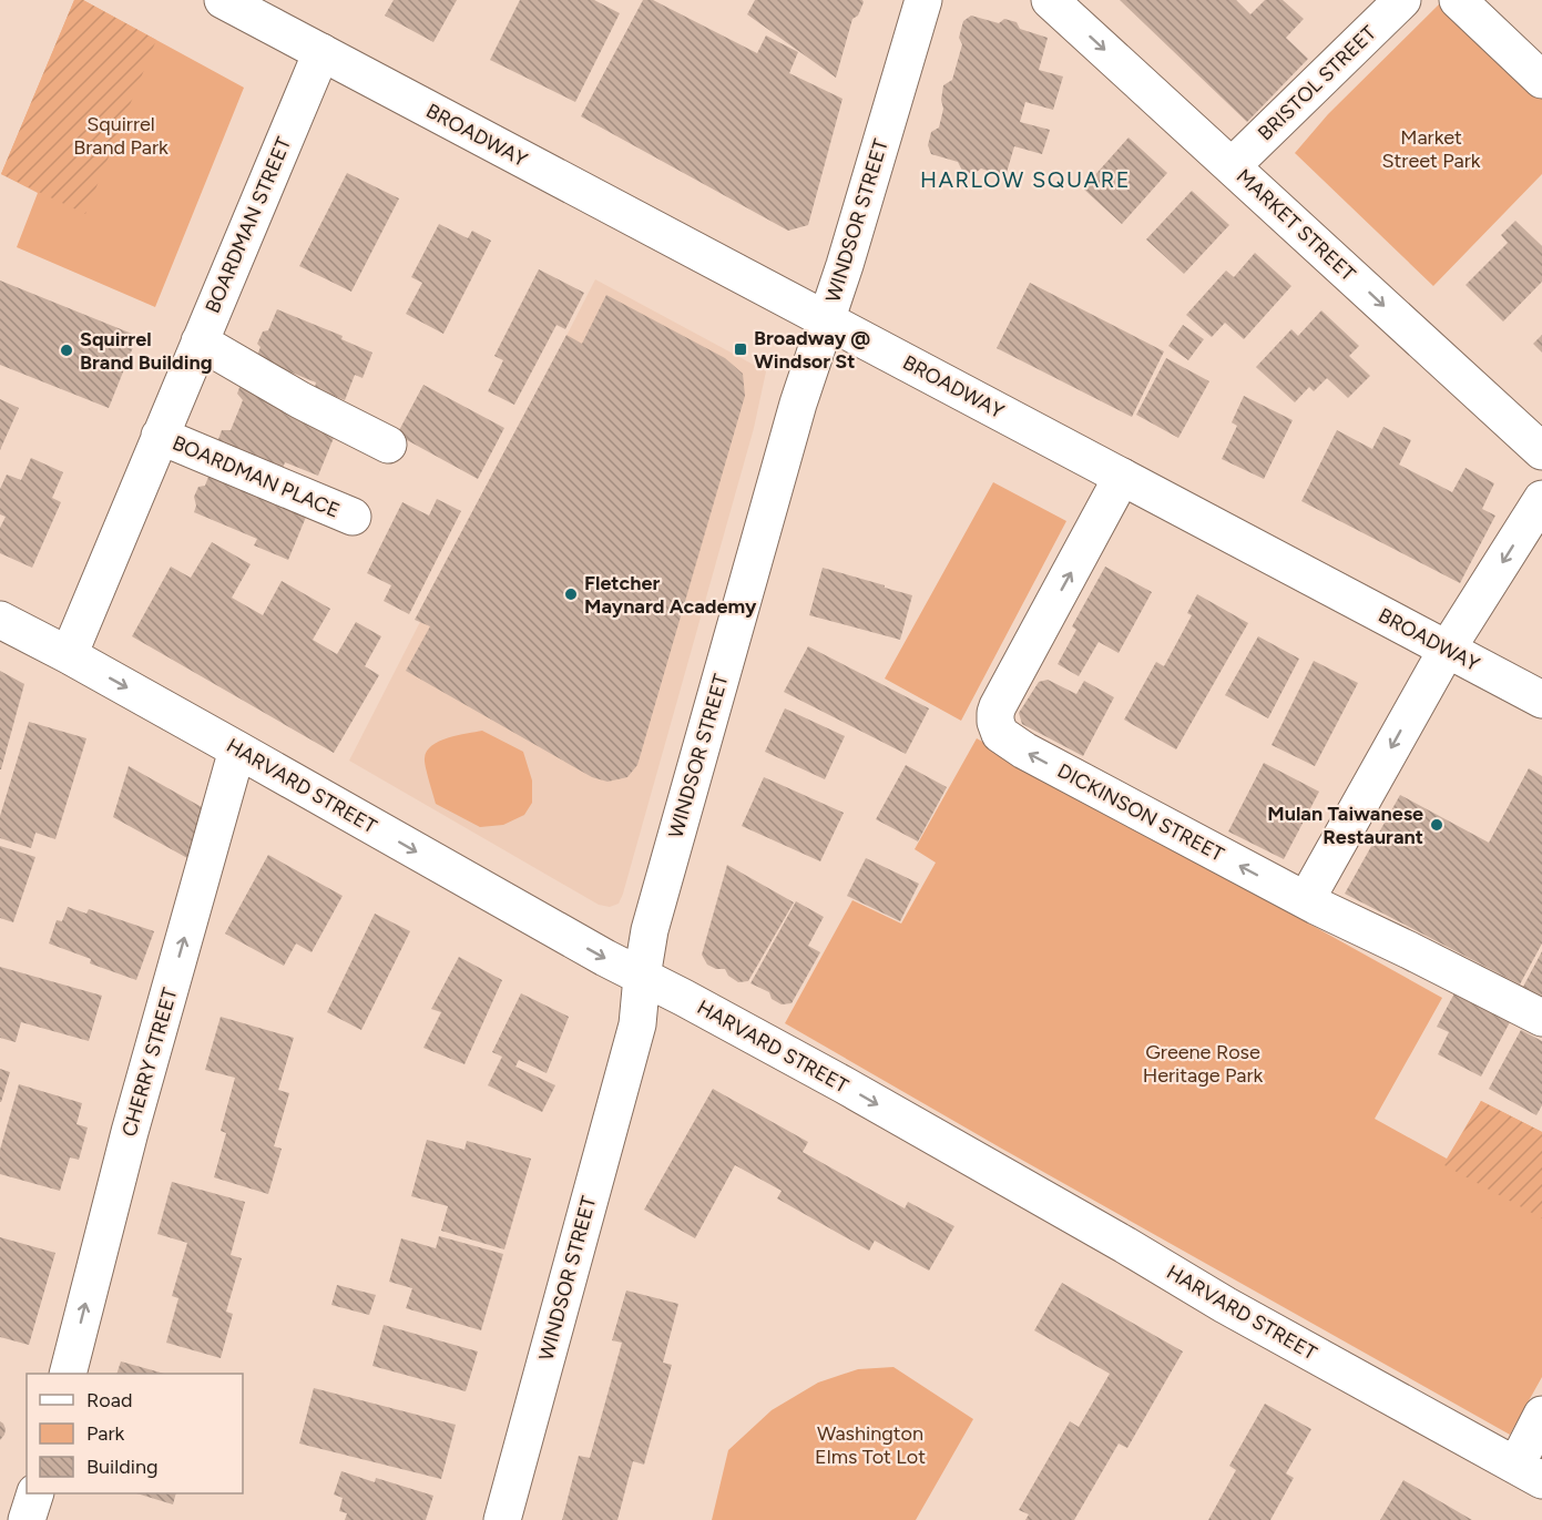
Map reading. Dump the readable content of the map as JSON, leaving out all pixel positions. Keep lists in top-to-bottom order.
{
  "streets": {
    "street": [
      "BRISTOL STREET",
      "BROADWAY",
      "WINDSOR STREET",
      "BOARDMAN STREET",
      "MARKET STREET",
      "BOARDMAN PLACE",
      "HARVARD STREET",
      "DICKINSON STREET",
      "CHERRY STREET"
    ]
  },
  "crossings": [
    ["BRISTOL STREET", "MARKET STREET"],
    ["BROADWAY", "WINDSOR STREET"],
    ["BROADWAY", "BOARDMAN STREET"],
    ["BROADWAY", "DICKINSON STREET"],
    ["WINDSOR STREET", "HARVARD STREET"],
    ["BOARDMAN STREET", "BOARDMAN PLACE"],
    ["BOARDMAN STREET", "HARVARD STREET"],
    ["HARVARD STREET", "CHERRY STREET"]
  ],
  "one_way": ["MARKET STREET", "HARVARD STREET", "CHERRY STREET"],
  "districts": ["HARLOW SQUARE"],
  "parks": [
    "Squirrel Brand Park",
    "Market Street Park",
    "Greene Rose Heritage Park",
    "Washington Elms Tot Lot"
  ],
  "places": {
    "transit": ["Broadway @ Windsor St"],
    "other": ["Squirrel Brand Building", "Fletcher Maynard Academy", "Mulan Taiwanese Restaurant"]
  },
  "legend": ["Road", "Park", "Building"]
}
